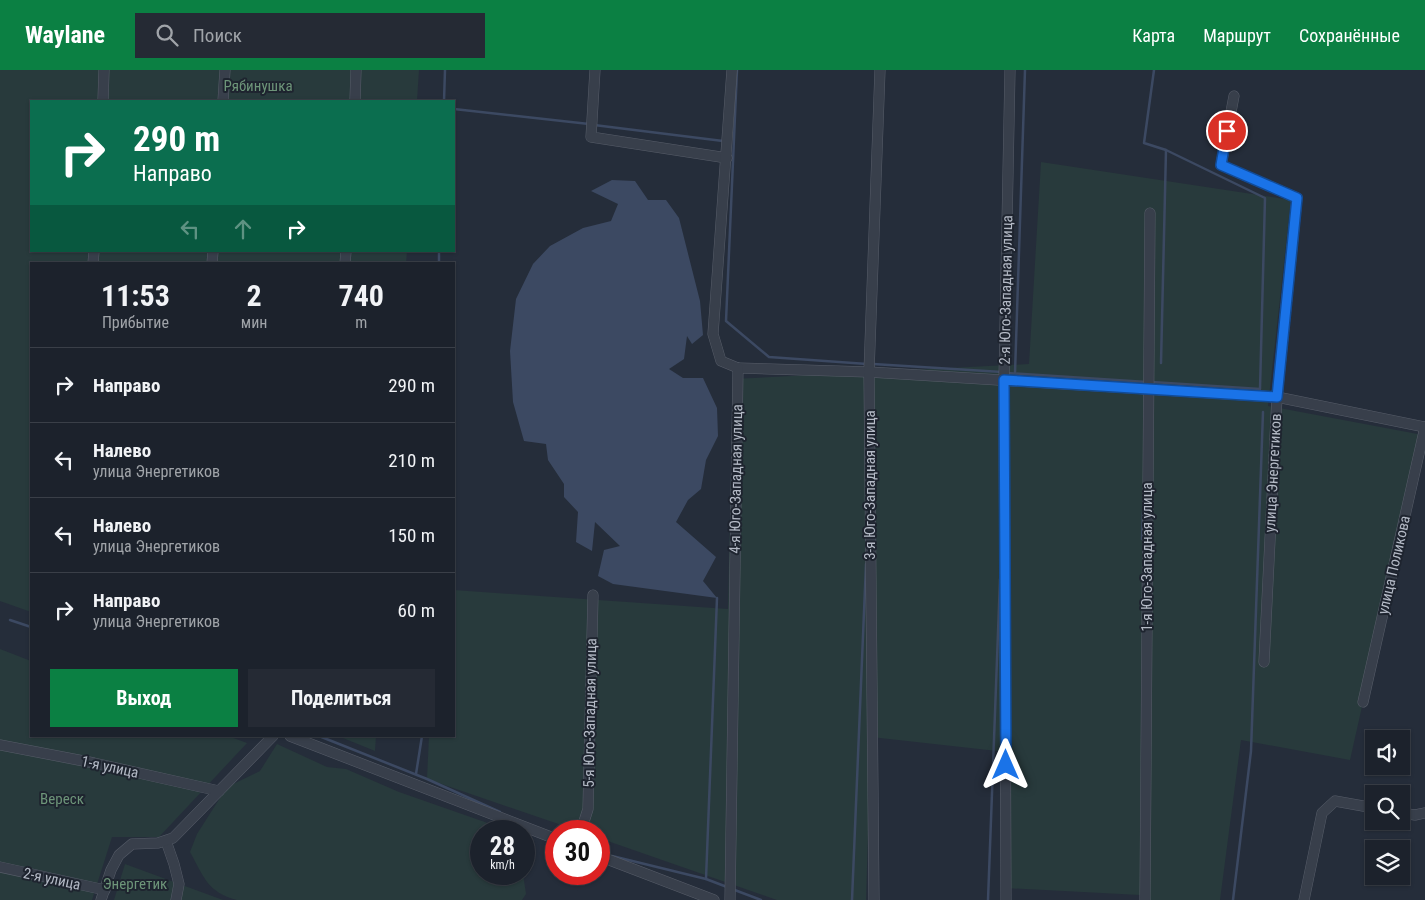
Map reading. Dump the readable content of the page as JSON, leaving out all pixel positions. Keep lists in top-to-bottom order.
{
  "streets": {
    "street": [
      "2-я Юго-Западная улица",
      "улица Энергетиков",
      "4-я Юго-Западная улица",
      "3-я Юго-Западная улица",
      "1-я Юго-Западная улица",
      "улица Поликова",
      "5-я Юго-Западная улица",
      "1-я улица",
      "2-я улица"
    ]
  },
  "parks": ["Рябинушка", "Вереск", "Энергетик"],
  "page": {
    "header": "Waylane",
    "search": "Поиск",
    "nav": ["Карта", "Маршрут", "Сохранённые"],
    "turn": ["290 m", "Направо"],
    "eta": [
      "11:53",
      "Прибытие",
      "2",
      "мин",
      "740",
      "m"
    ],
    "list": [
      {
        "name": "Направо",
        "value": "290 m"
      },
      {
        "name": "Налево",
        "note": "улица Энергетиков",
        "value": "210 m"
      },
      {
        "name": "Налево",
        "note": "улица Энергетиков",
        "value": "150 m"
      },
      {
        "name": "Направо",
        "note": "улица Энергетиков",
        "value": "60 m"
      }
    ],
    "buttons": ["Выход", "Поделиться"],
    "speed": "28 km/h",
    "limit": "30"
  }
}
